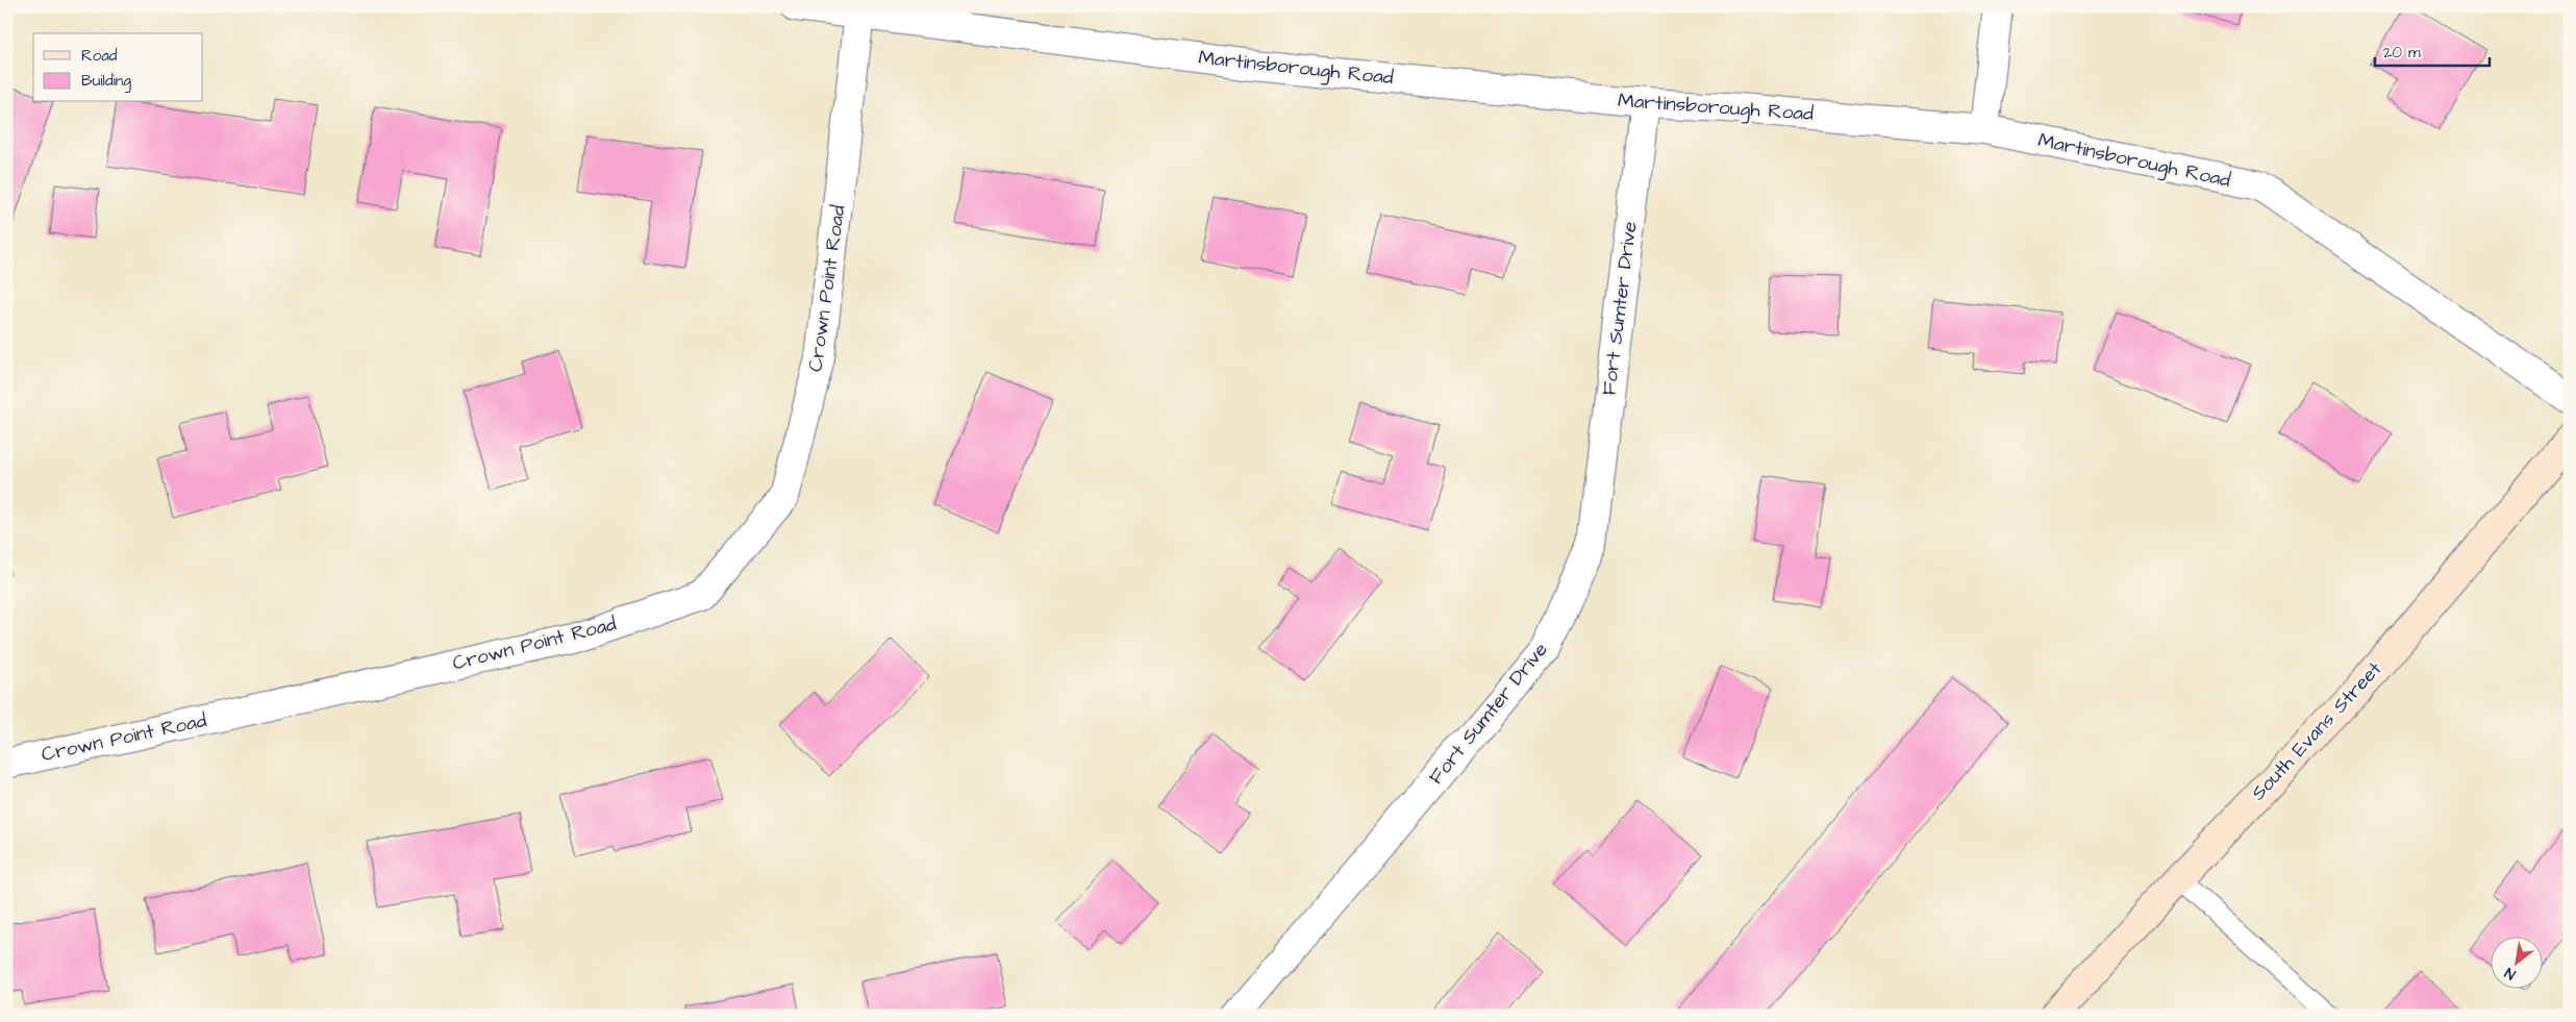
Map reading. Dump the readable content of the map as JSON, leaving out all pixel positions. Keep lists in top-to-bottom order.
{
  "streets": {
    "main road": ["South Evans Street"],
    "street": ["Martinsborough Road", "Crown Point Road", "Fort Sumter Drive"]
  },
  "crossings": [
    ["Martinsborough Road", "Crown Point Road"],
    ["Martinsborough Road", "Fort Sumter Drive"]
  ],
  "legend": ["Road", "Building"],
  "scale_bar": "20 m",
  "north": "bottom left"
}
